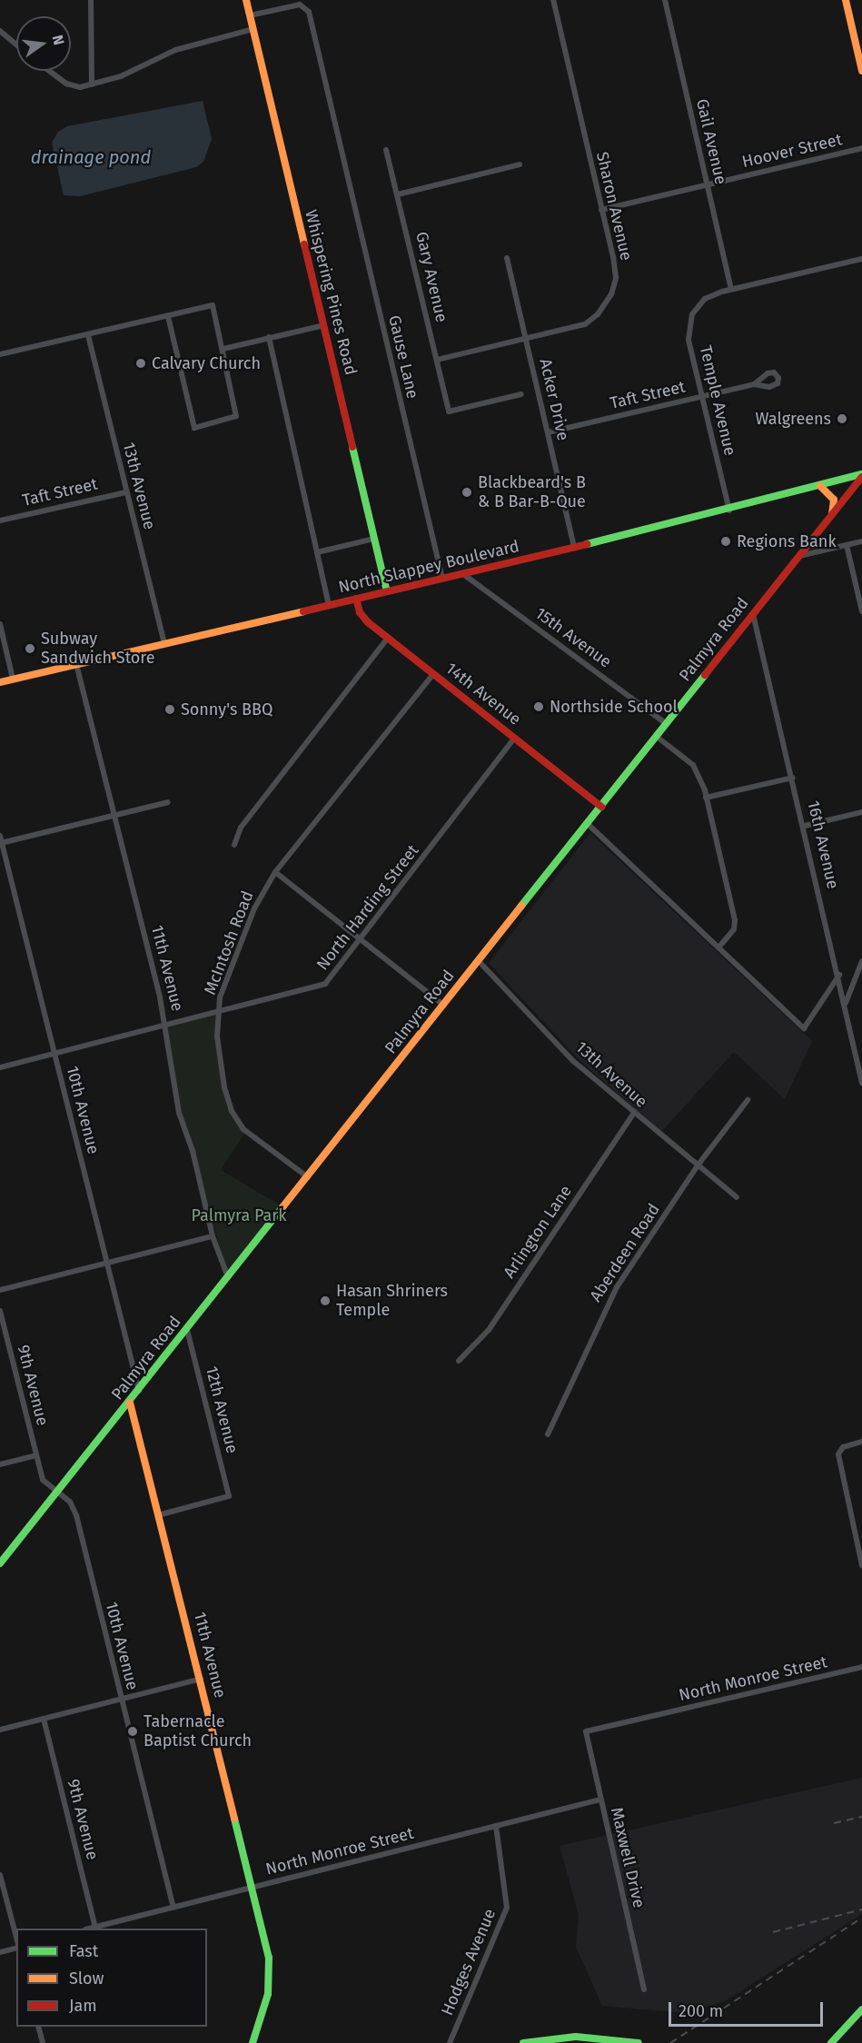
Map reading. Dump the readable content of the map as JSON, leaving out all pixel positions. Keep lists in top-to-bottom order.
{
  "streets": {
    "main road": [
      "Whispering Pines Road",
      "North Slappey Boulevard",
      "Palmyra Road",
      "14th Avenue",
      "11th Avenue"
    ],
    "street": [
      "Gail Avenue",
      "Hoover Street",
      "Sharon Avenue",
      "Gary Avenue",
      "Gause Lane",
      "Taft Street",
      "Acker Drive",
      "Temple Avenue",
      "13th Avenue",
      "15th Avenue",
      "16th Avenue",
      "North Harding Street",
      "McIntosh Road",
      "10th Avenue",
      "Arlington Lane",
      "Aberdeen Road",
      "9th Avenue",
      "12th Avenue",
      "North Monroe Street",
      "Maxwell Drive",
      "Hodges Avenue"
    ]
  },
  "crossings": [
    ["Gail Avenue", "Hoover Street"],
    ["Gail Avenue", "Temple Avenue"],
    ["Hoover Street", "Sharon Avenue"],
    ["Sharon Avenue", "Gary Avenue"],
    ["Sharon Avenue", "Acker Drive"],
    ["Whispering Pines Road", "Gause Lane"],
    ["Whispering Pines Road", "North Slappey Boulevard"],
    ["Gause Lane", "North Slappey Boulevard"],
    ["Taft Street", "Acker Drive"],
    ["Taft Street", "Temple Avenue"],
    ["Taft Street", "13th Avenue"],
    ["Acker Drive", "North Slappey Boulevard"],
    ["Temple Avenue", "North Slappey Boulevard"],
    ["13th Avenue", "North Slappey Boulevard"],
    ["13th Avenue", "Palmyra Road"],
    ["13th Avenue", "Arlington Lane"],
    ["13th Avenue", "Aberdeen Road"],
    ["North Slappey Boulevard", "15th Avenue"],
    ["North Slappey Boulevard", "Palmyra Road"],
    ["North Slappey Boulevard", "14th Avenue"],
    ["North Slappey Boulevard", "11th Avenue"],
    ["15th Avenue", "Palmyra Road"],
    ["Palmyra Road", "14th Avenue"],
    ["Palmyra Road", "16th Avenue"],
    ["Palmyra Road", "McIntosh Road"],
    ["Palmyra Road", "11th Avenue"],
    ["Palmyra Road", "10th Avenue"],
    ["Palmyra Road", "9th Avenue"],
    ["Palmyra Road", "12th Avenue"],
    ["14th Avenue", "North Harding Street"],
    ["14th Avenue", "McIntosh Road"],
    ["North Harding Street", "McIntosh Road"],
    ["North Harding Street", "11th Avenue"],
    ["North Harding Street", "10th Avenue"],
    ["11th Avenue", "12th Avenue"],
    ["11th Avenue", "North Monroe Street"],
    ["10th Avenue", "9th Avenue"],
    ["10th Avenue", "North Monroe Street"],
    ["9th Avenue", "North Monroe Street"],
    ["North Monroe Street", "Maxwell Drive"],
    ["North Monroe Street", "Hodges Avenue"]
  ],
  "water": ["drainage pond"],
  "parks": ["Palmyra Park"],
  "places": [
    "Calvary Church",
    "Walgreens",
    "Blackbeard's B & B Bar-B-Que",
    "Regions Bank",
    "Subway Sandwich Store",
    "Northside School",
    "Sonny's BBQ",
    "Hasan Shriners Temple",
    "Tabernacle Baptist Church"
  ],
  "legend": ["Fast", "Slow", "Jam"],
  "scale_bar": "200 m",
  "north": "right"
}
